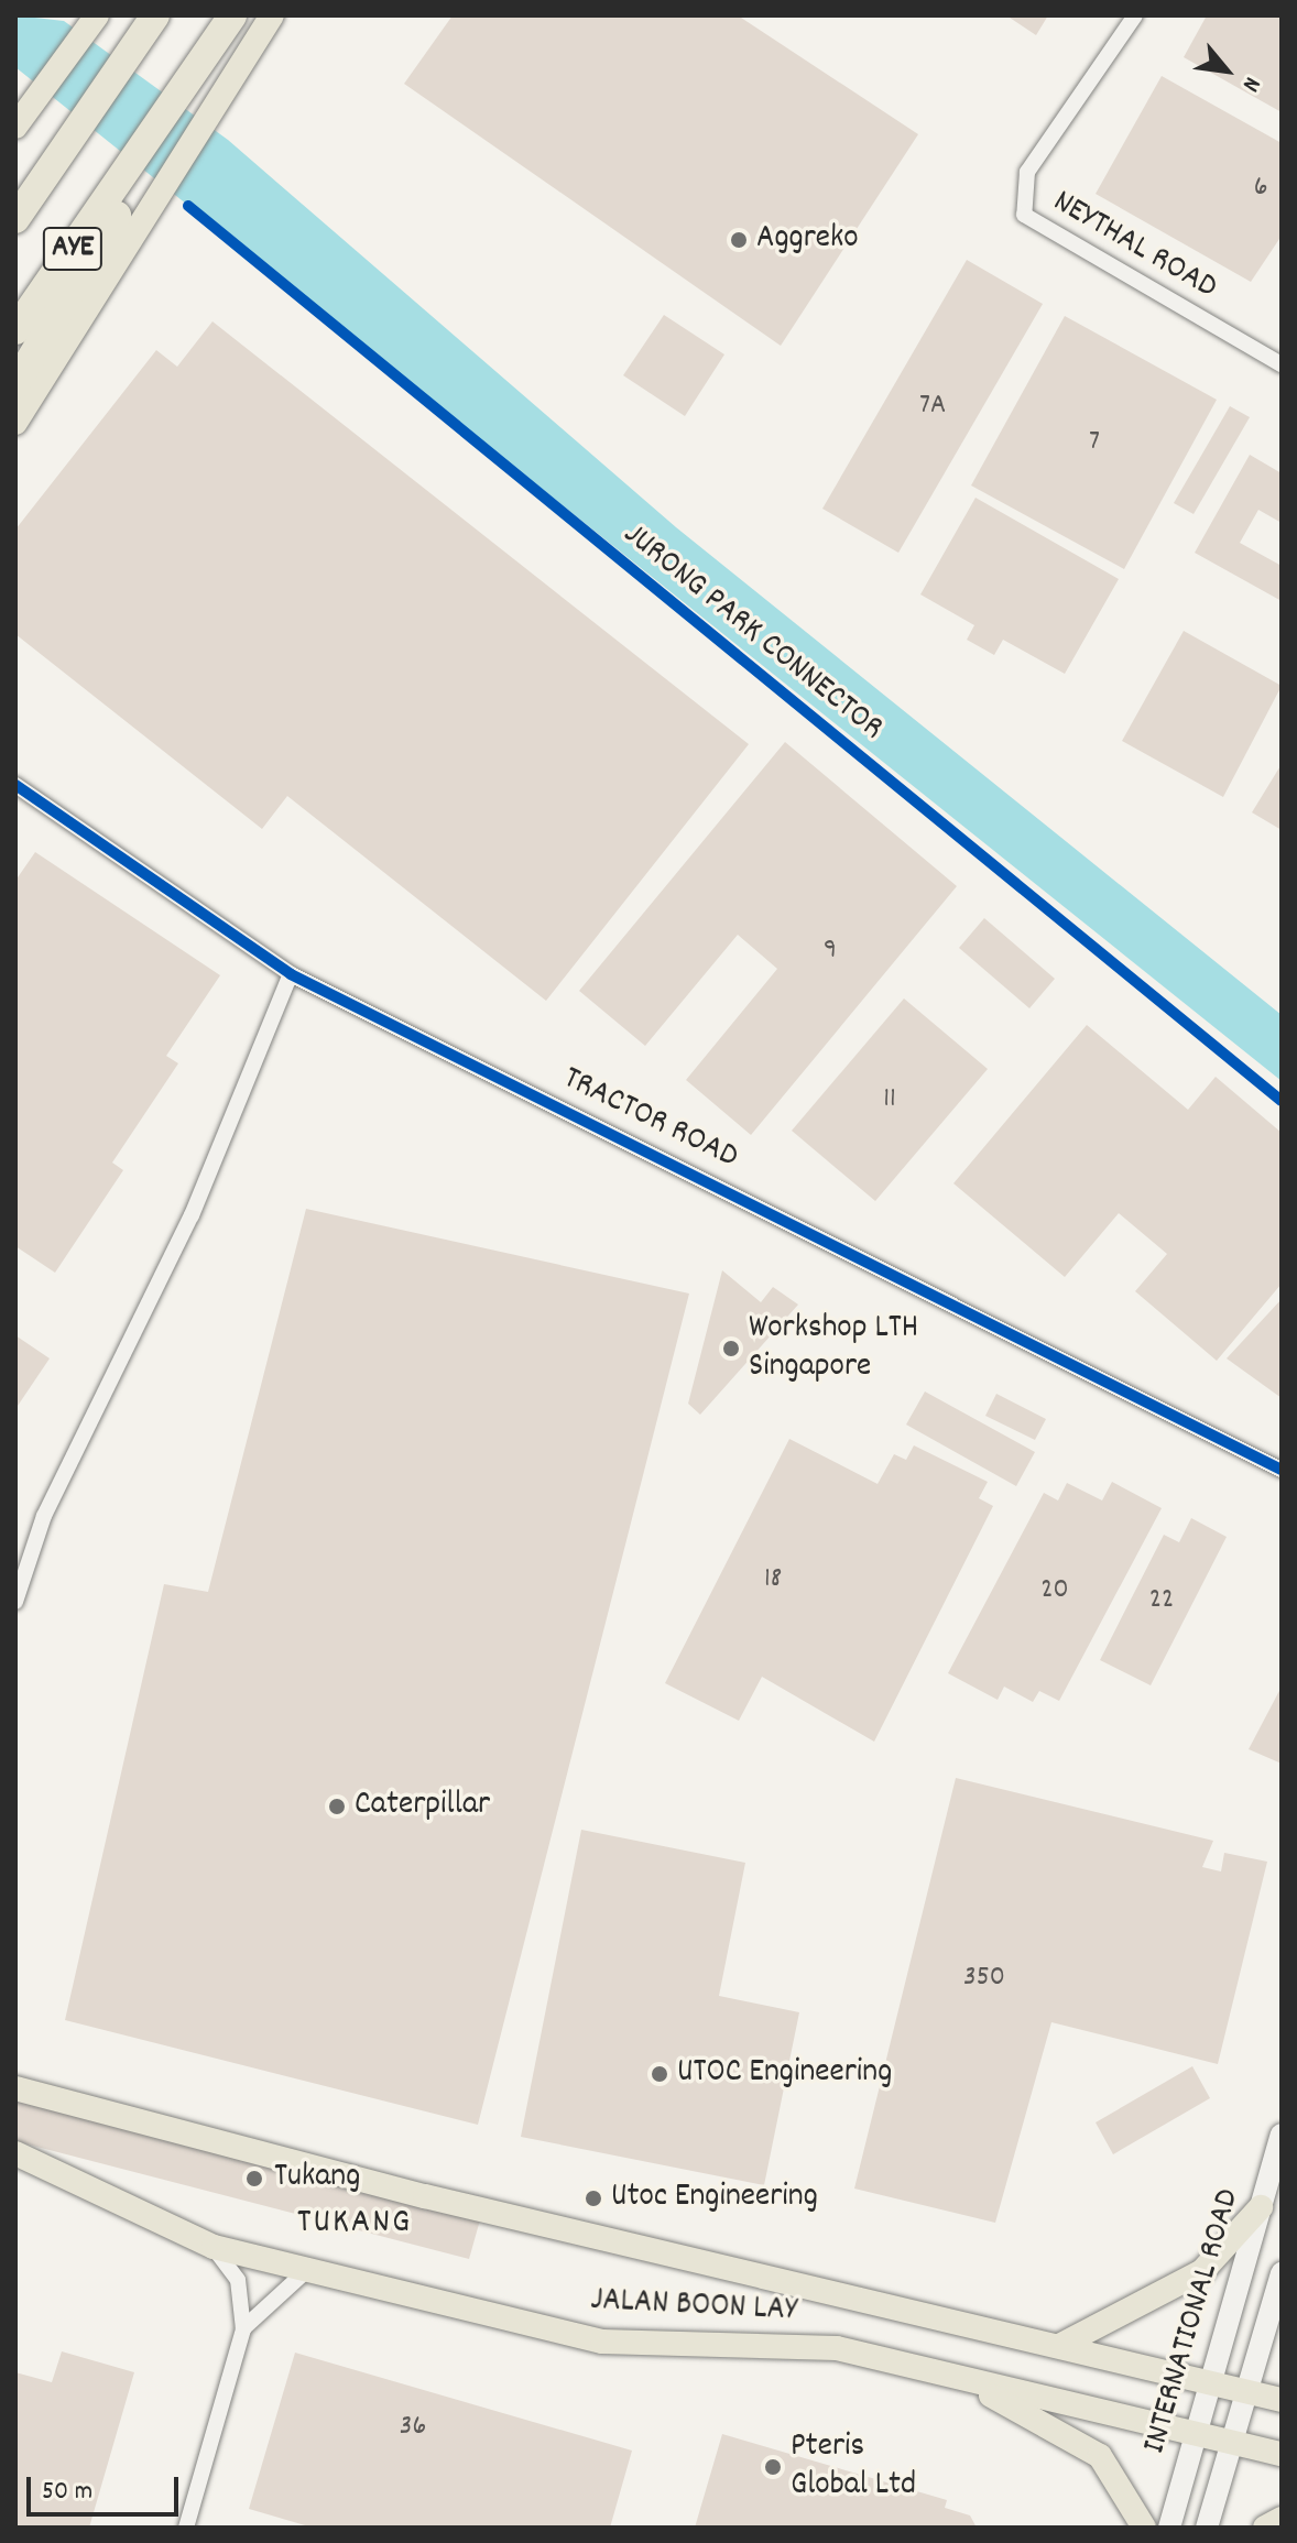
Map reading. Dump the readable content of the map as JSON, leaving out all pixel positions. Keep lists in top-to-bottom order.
{
  "streets": {
    "highway": ["AYE"],
    "main road": ["JALAN BOON LAY", "INTERNATIONAL ROAD"],
    "street": ["NEYTHAL ROAD", "TRACTOR ROAD"],
    "cycle path": ["JURONG PARK CONNECTOR"]
  },
  "crossings": [
    ["JALAN BOON LAY", "INTERNATIONAL ROAD"]
  ],
  "districts": ["TUKANG"],
  "places": [
    "Aggreko",
    "Workshop LTH Singapore",
    "Caterpillar",
    "UTOC Engineering",
    "Tukang",
    "Utoc Engineering",
    "Pteris Global Ltd"
  ],
  "house_numbers": [
    "6",
    "7A",
    "7",
    "9",
    "11",
    "18",
    "20",
    "22",
    "350",
    "36"
  ],
  "scale_bar": "50 m",
  "north": "bottom right"
}
